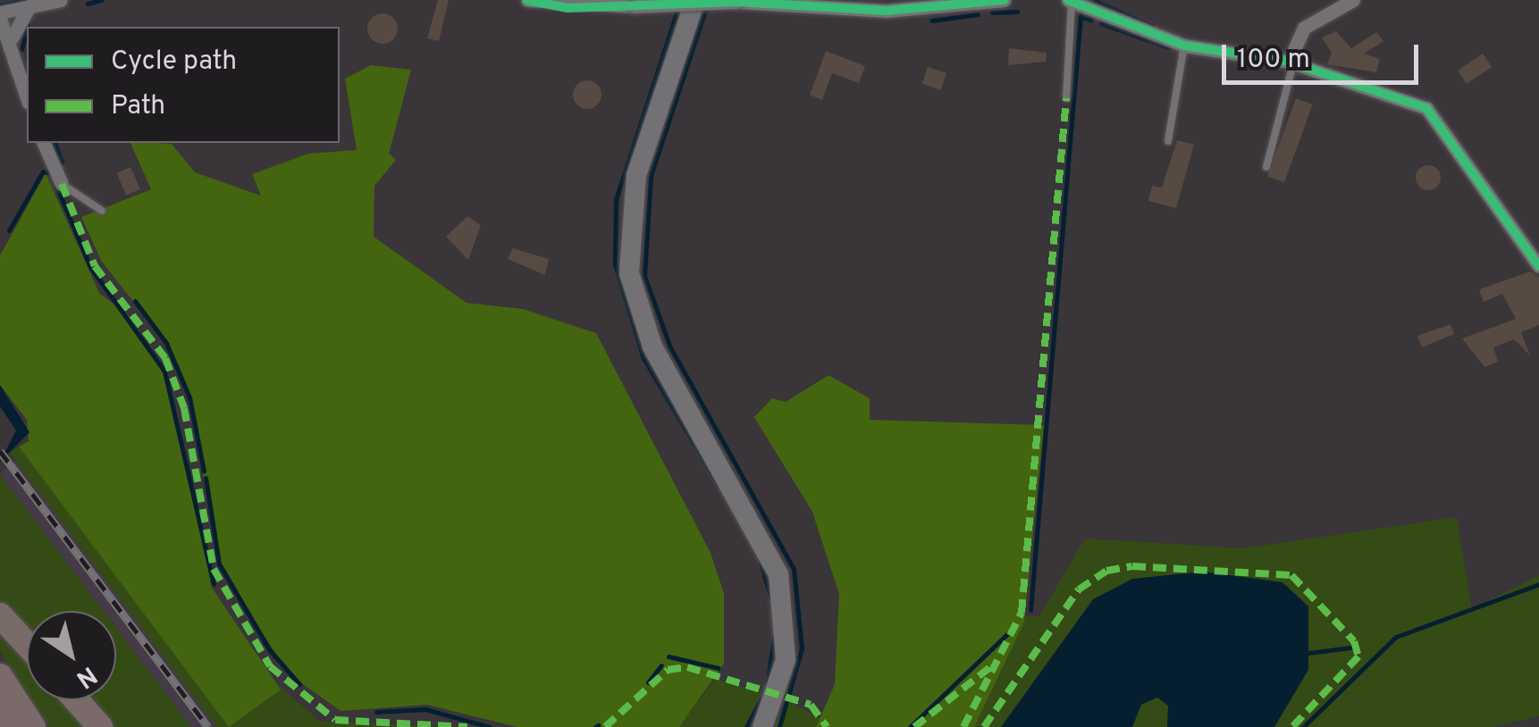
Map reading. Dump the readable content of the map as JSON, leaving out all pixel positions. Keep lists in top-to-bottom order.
{
  "legend": ["Cycle path", "Path"],
  "scale_bar": "100 m",
  "north": "bottom right"
}
